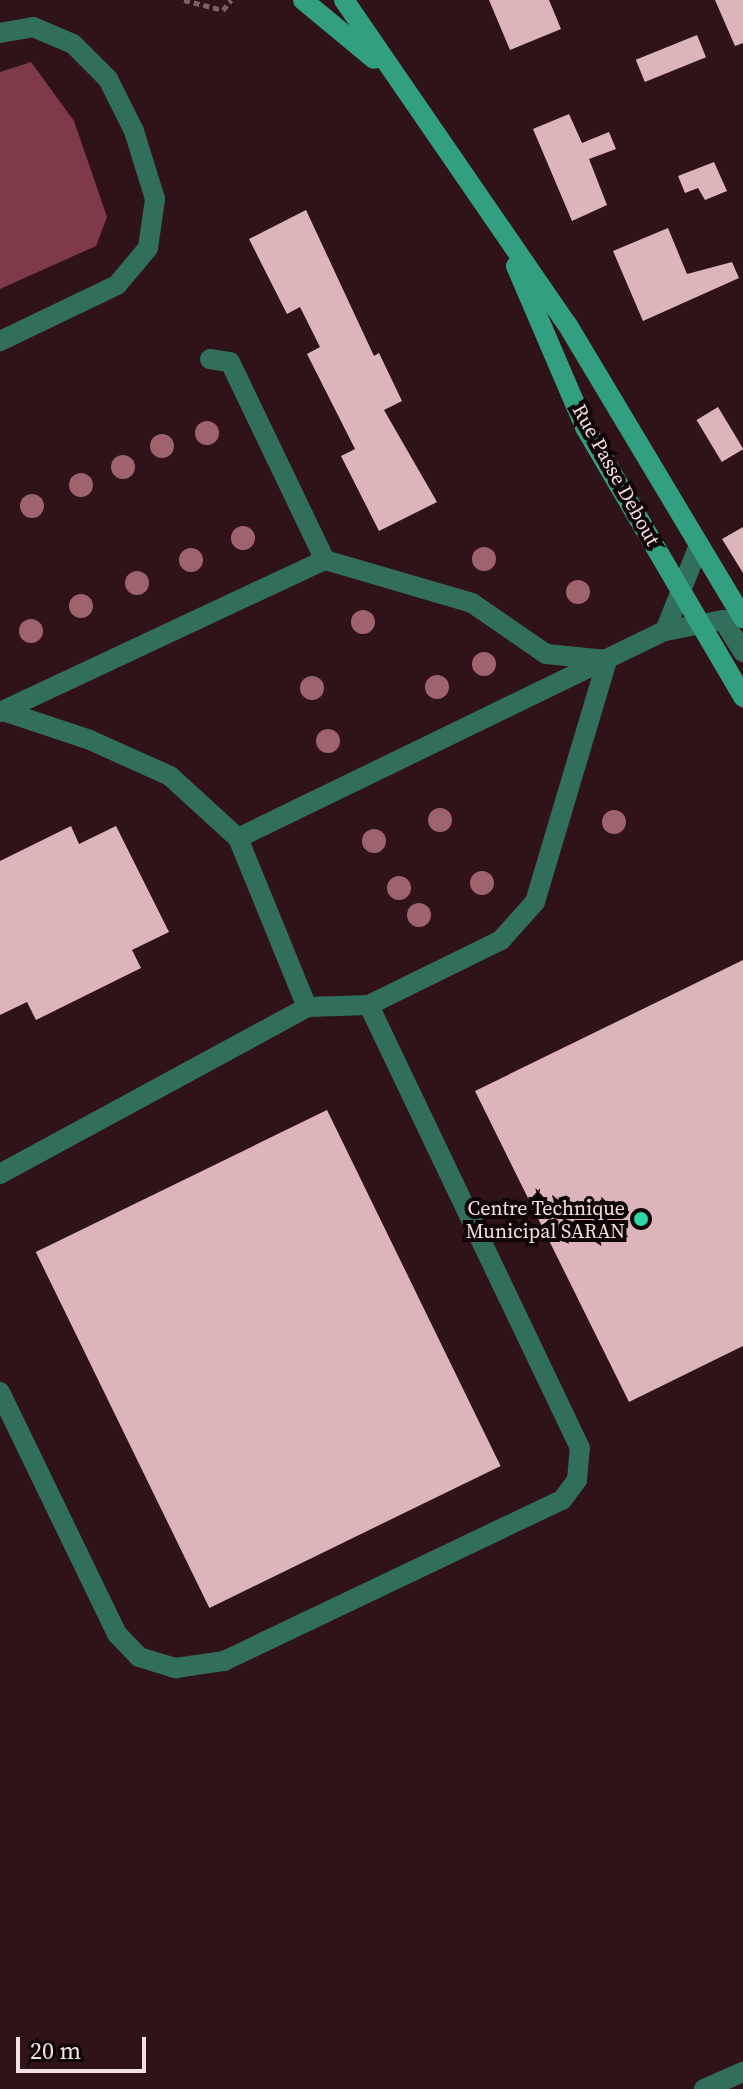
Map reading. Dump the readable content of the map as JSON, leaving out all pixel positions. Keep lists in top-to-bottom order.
{
  "streets": {
    "main road": ["Rue Passe Debout"]
  },
  "places": ["Centre Technique Municipal SARAN"],
  "scale_bar": "20 m"
}
